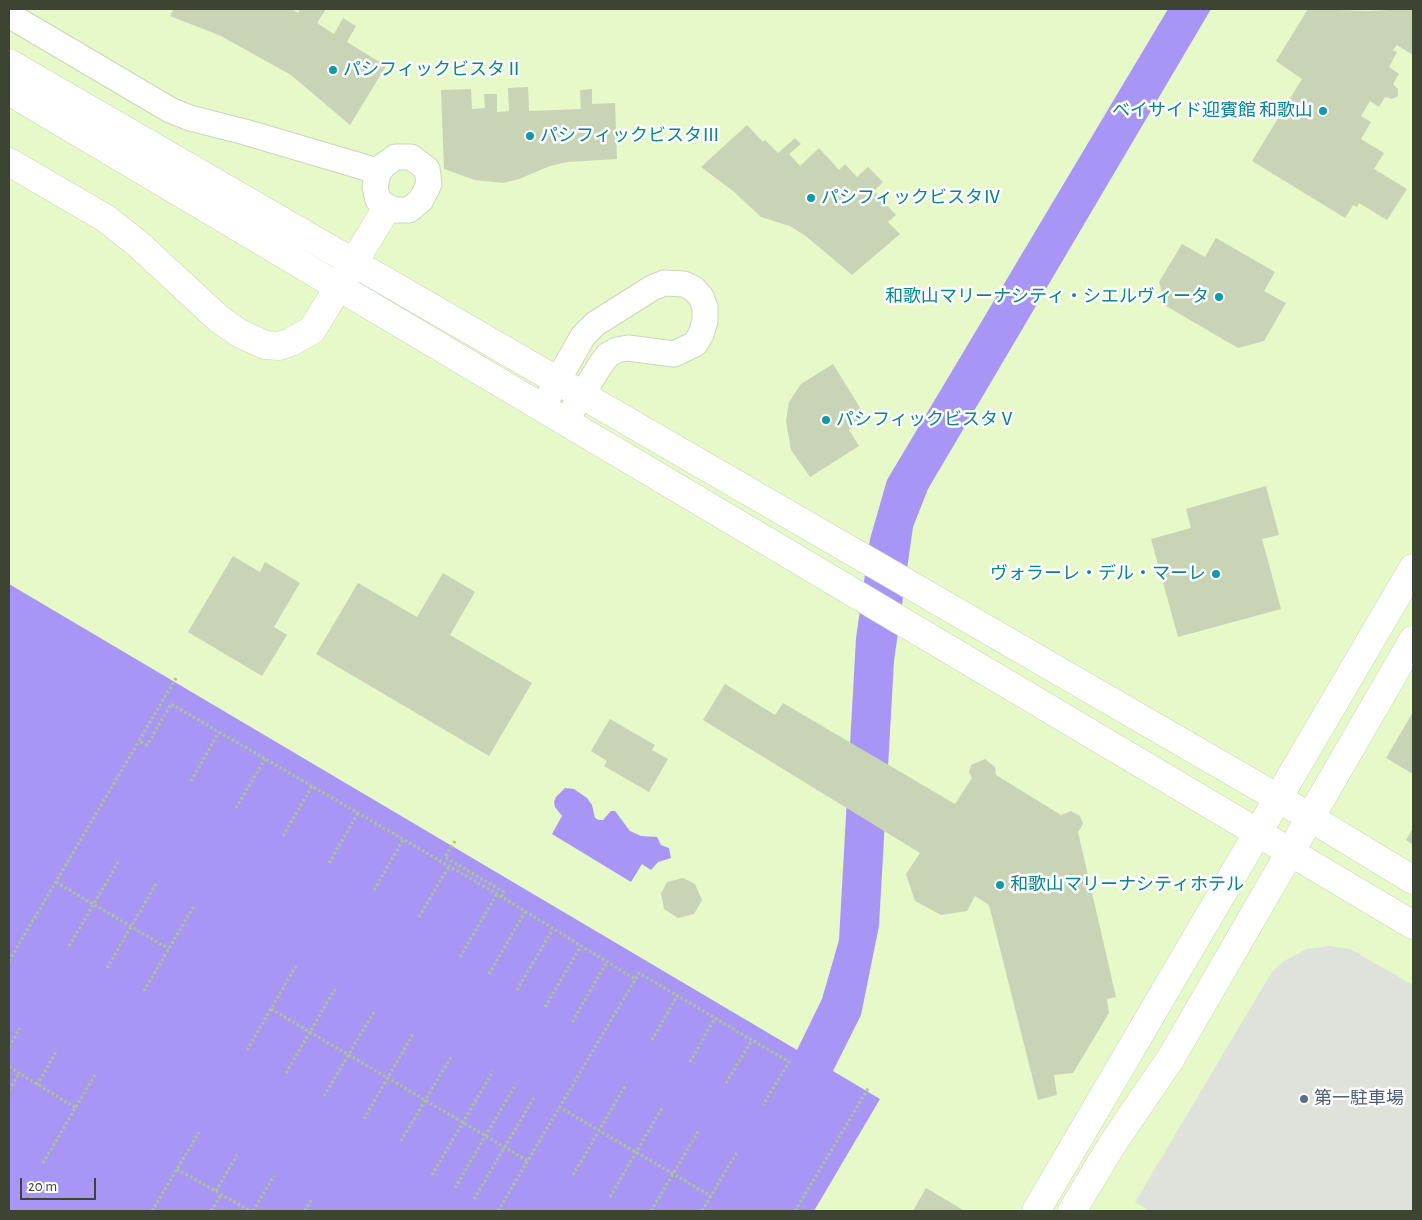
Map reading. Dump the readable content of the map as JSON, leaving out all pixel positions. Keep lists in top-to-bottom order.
{
  "places": [
    "パシフィックビスタⅡ",
    "ベイサイド迎賓館 和歌山",
    "パシフィックビスタⅢ",
    "パシフィックビスタⅣ",
    "和歌山マリーナシティ・シエルヴィータ",
    "パシフィックビスタⅤ",
    "ヴォラーレ・デル・マーレ",
    "和歌山マリーナシティホテル",
    "第一駐車場"
  ],
  "scale_bar": "20 m"
}
